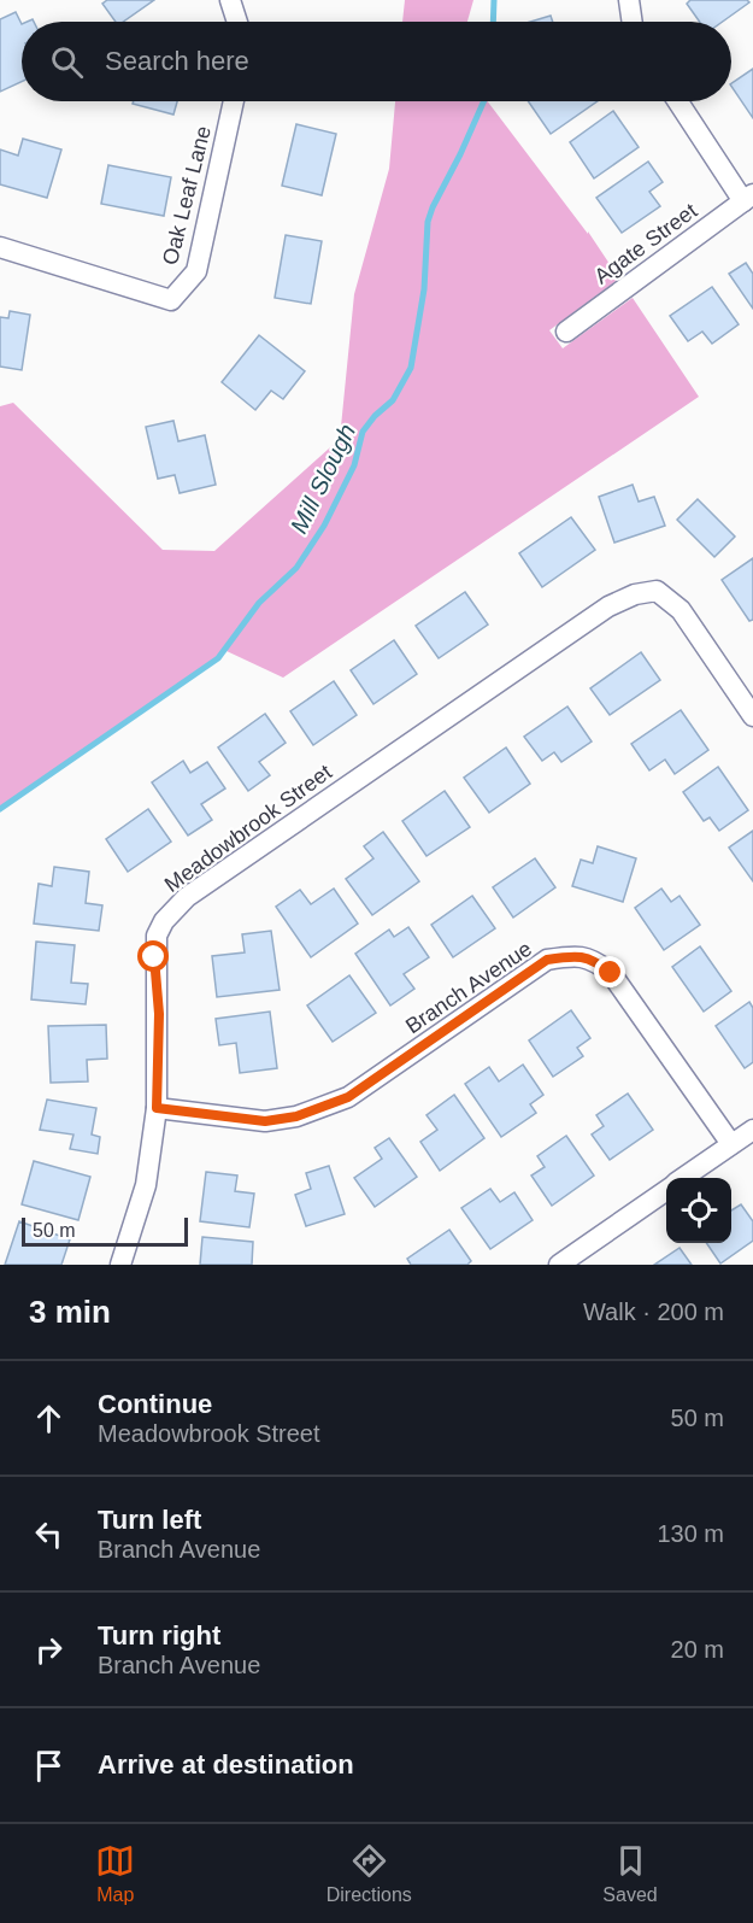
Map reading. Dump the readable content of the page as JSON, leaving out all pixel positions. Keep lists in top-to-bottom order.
{
  "streets": {
    "street": [
      "Oak Leaf Lane",
      "Agate Street",
      "Meadowbrook Street",
      "Branch Avenue"
    ]
  },
  "crossings": [
    ["Meadowbrook Street", "Branch Avenue"]
  ],
  "water": ["Mill Slough"],
  "scale_bar": "50 m",
  "page": {
    "search": "Search here",
    "scale": "50 m",
    "heading": ["3 min", "Walk · 200 m"],
    "list": [
      ["Continue", "Meadowbrook Street", "50 m"],
      ["Turn left", "Branch Avenue", "130 m"],
      ["Turn right", "Branch Avenue", "20 m"],
      "Arrive at destination"
    ],
    "nav": ["Map", "Directions", "Saved"]
  }
}
